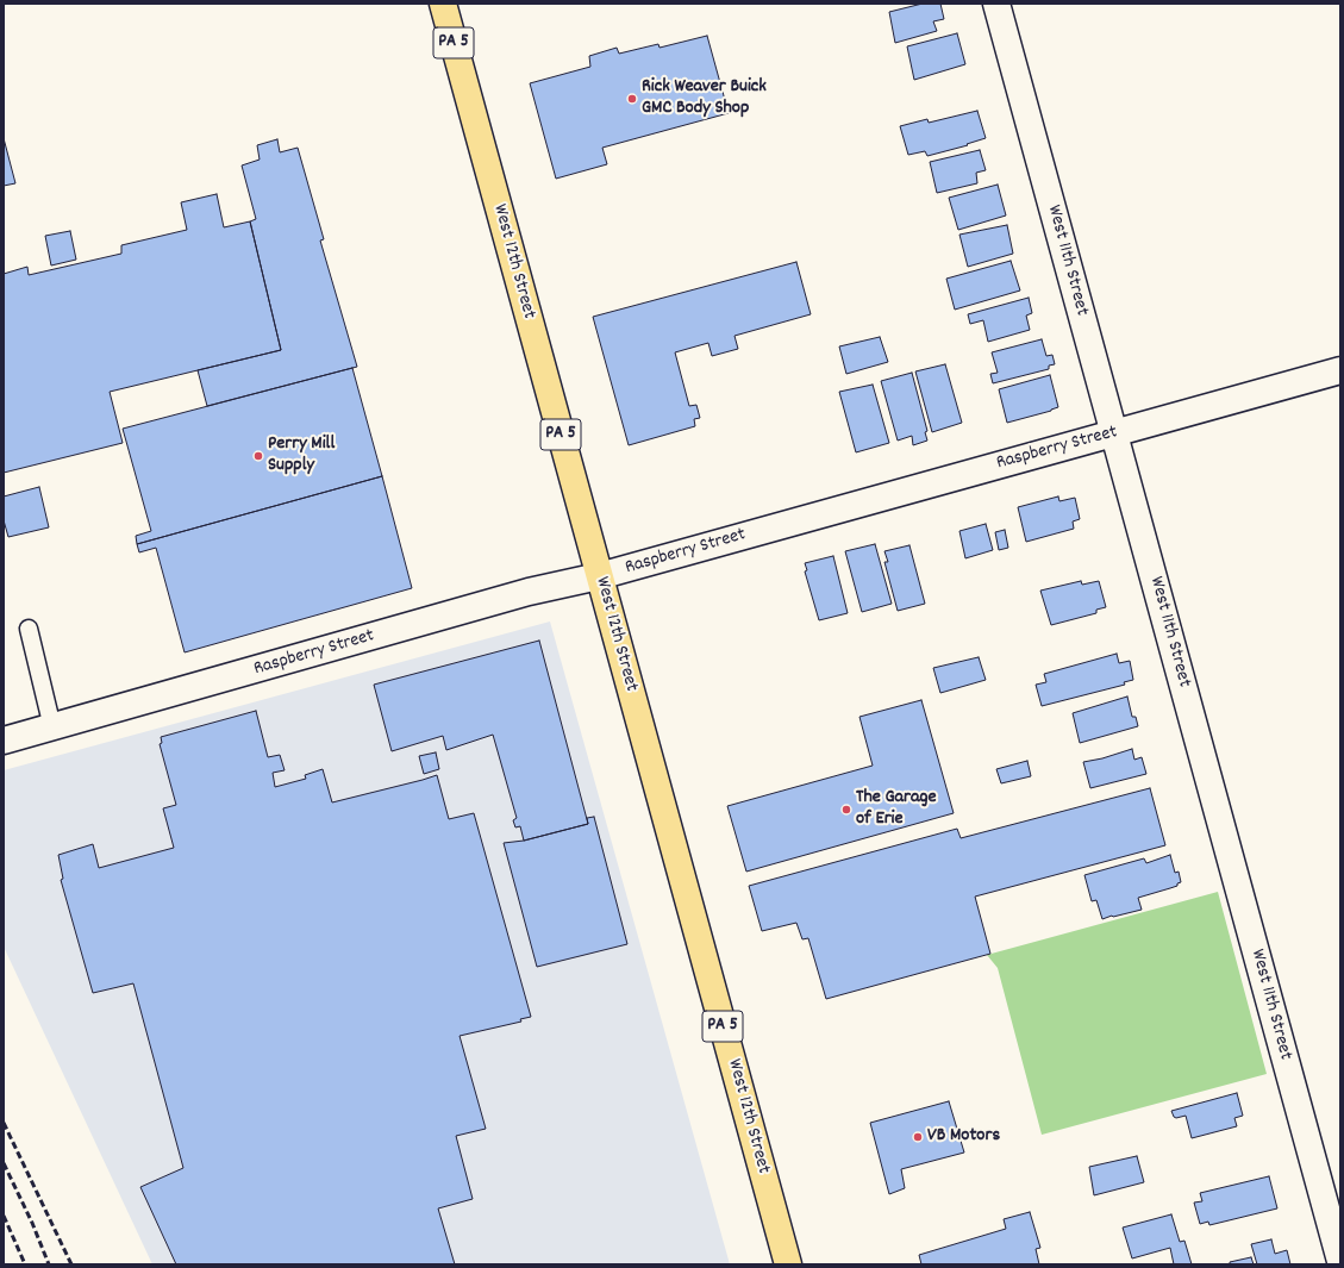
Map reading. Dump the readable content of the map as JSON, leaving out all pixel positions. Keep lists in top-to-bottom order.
{
  "streets": {
    "main road": ["PA 5", "West 12th Street"],
    "street": ["West 11th Street", "Raspberry Street"]
  },
  "crossings": [
    ["West 11th Street", "Raspberry Street"],
    ["West 12th Street", "Raspberry Street"]
  ],
  "places": [
    "Rick Weaver Buick GMC Body Shop",
    "Perry Mill Supply",
    "The Garage of Erie",
    "VB Motors"
  ]
}
